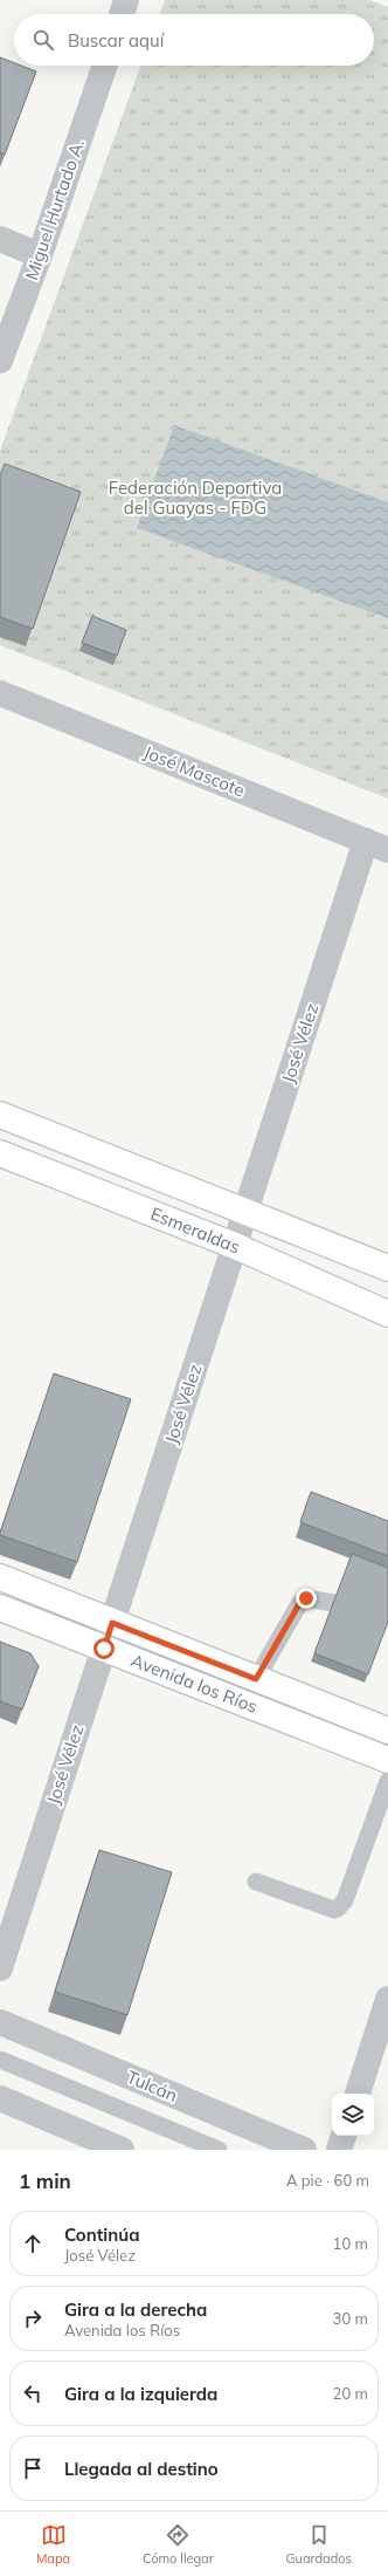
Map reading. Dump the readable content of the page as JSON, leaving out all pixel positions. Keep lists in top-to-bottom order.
{
  "streets": {
    "main road": ["Esmeraldas", "Avenida los Ríos"],
    "street": [
      "Miguel Hurtado A.",
      "José Mascote",
      "José Vélez",
      "Tulcán"
    ]
  },
  "crossings": [
    ["José Mascote", "José Vélez"],
    ["José Vélez", "Esmeraldas"],
    ["José Vélez", "Avenida los Ríos"]
  ],
  "parks": ["Federación Deportiva del Guayas - FDG"],
  "page": {
    "search": "Buscar aquí",
    "heading": ["1 min", "A pie · 60 m"],
    "list": [
      ["Continúa", "José Vélez", "10 m"],
      ["Gira a la derecha", "Avenida los Ríos", "30 m"],
      ["Gira a la izquierda", "20 m"],
      "Llegada al destino"
    ],
    "nav": ["Mapa", "Cómo llegar", "Guardados"]
  }
}
